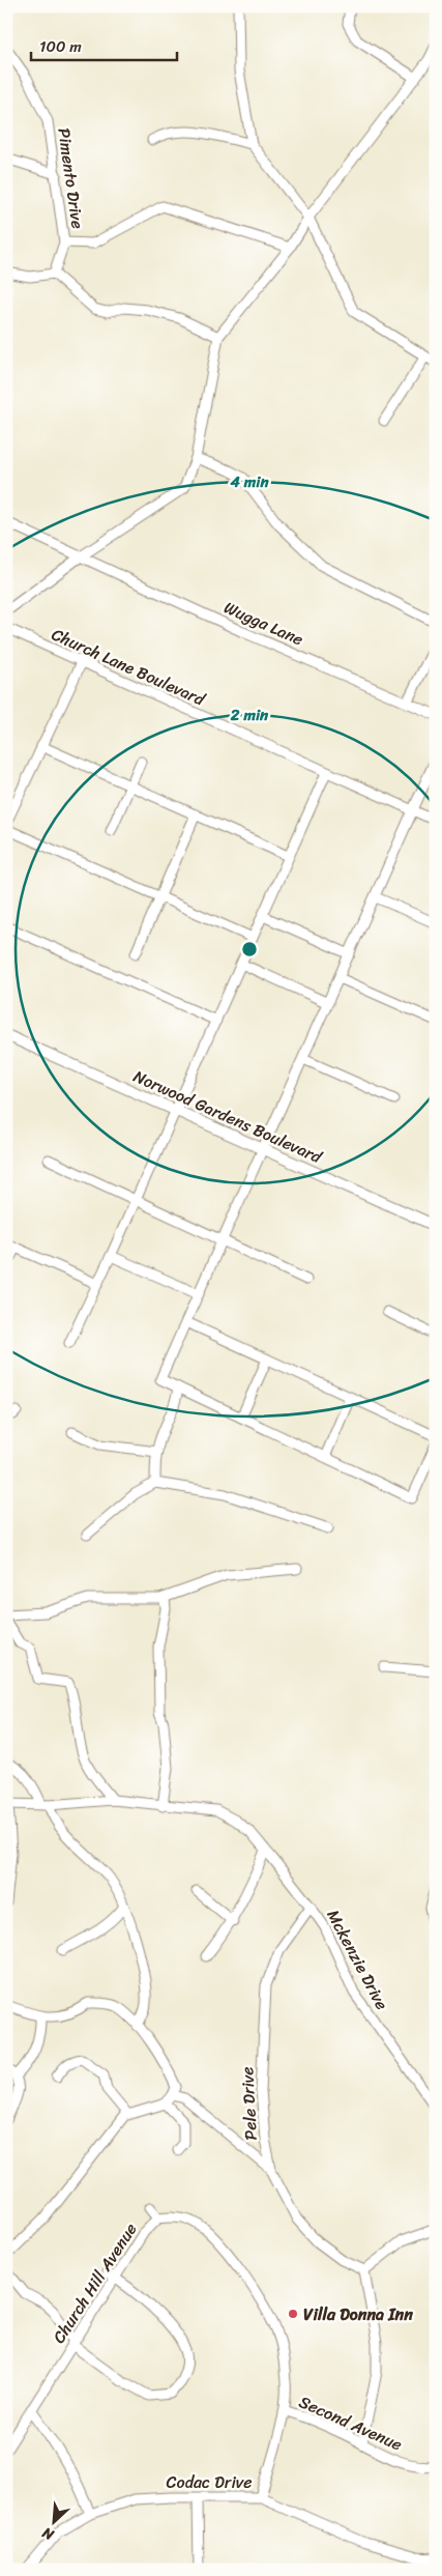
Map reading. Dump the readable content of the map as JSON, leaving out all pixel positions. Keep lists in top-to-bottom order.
{
  "streets": {
    "street": [
      "Pimento Drive",
      "Wugga Lane",
      "Church Lane Boulevard",
      "Norwood Gardens Boulevard",
      "Mckenzie Drive",
      "Pele Drive",
      "Church Hill Avenue",
      "Second Avenue",
      "Codac Drive"
    ]
  },
  "crossings": [
    ["Mckenzie Drive", "Pele Drive"],
    ["Church Hill Avenue", "Second Avenue"],
    ["Church Hill Avenue", "Codac Drive"]
  ],
  "places": ["Villa Donna Inn"],
  "scale_bar": "100 m",
  "north": "bottom left",
  "rings": ["4 min", "2 min"]
}
